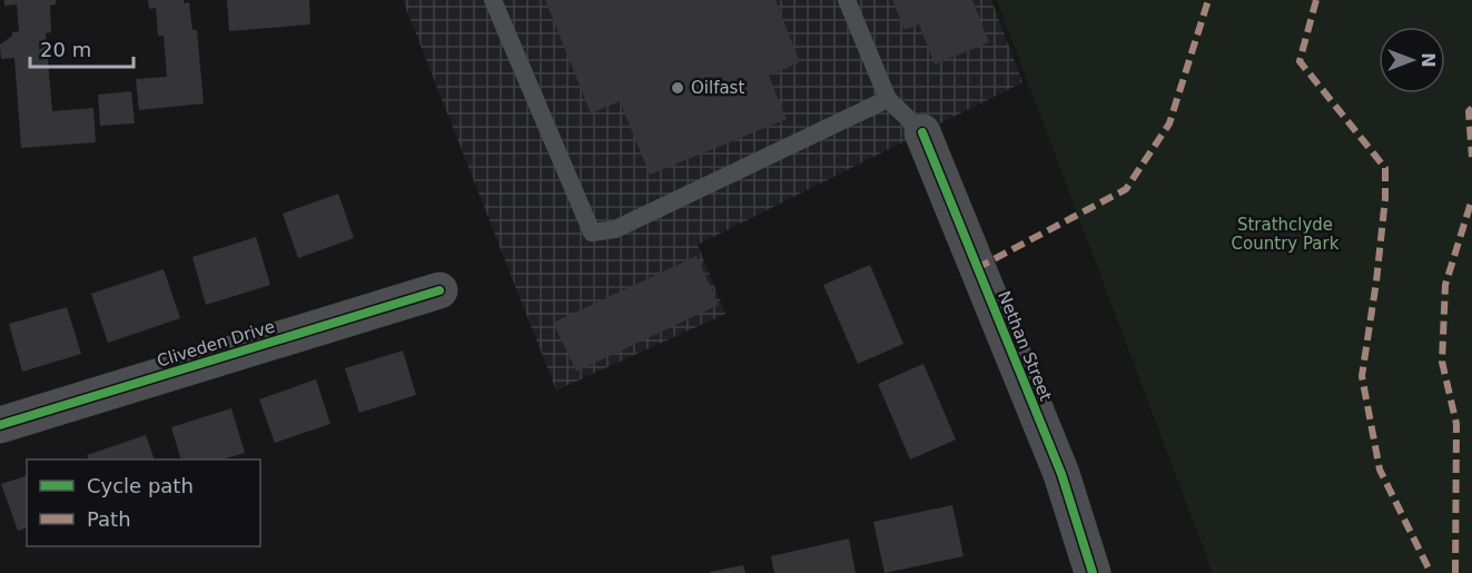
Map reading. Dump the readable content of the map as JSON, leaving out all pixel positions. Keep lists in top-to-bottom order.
{
  "streets": {
    "street": ["Cliveden Drive", "Nethan Street"]
  },
  "parks": ["Strathclyde Country Park"],
  "places": ["Oilfast"],
  "legend": ["Cycle path", "Path"],
  "scale_bar": "20 m",
  "north": "right"
}
